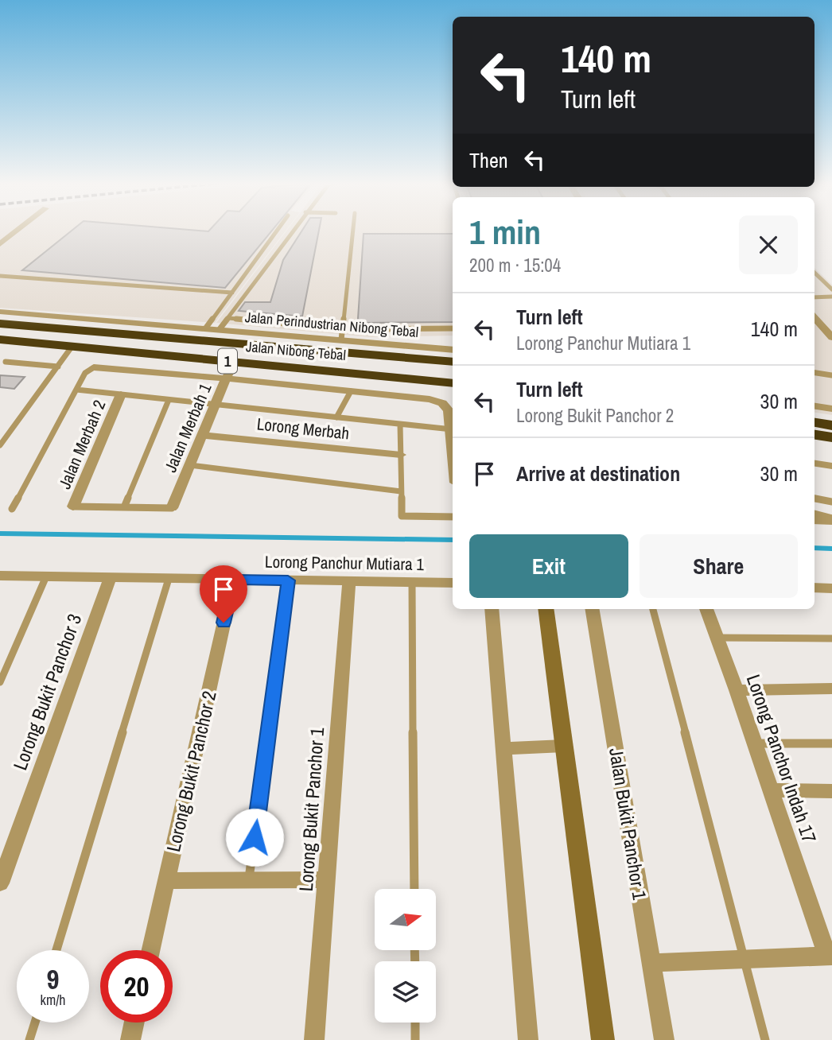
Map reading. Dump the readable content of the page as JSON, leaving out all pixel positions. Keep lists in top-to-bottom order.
{
  "streets": {
    "highway": ["Jalan Nibong Tebal", "1"],
    "street": [
      "Jalan Perindustrian Nibong Tebal",
      "Jalan Merbah 1",
      "Lorong Merbah",
      "Jalan Merbah 2",
      "Lorong Panchur Mutiara 1",
      "Lorong Bukit Panchor 3",
      "Lorong Panchor Indah 17",
      "Lorong Bukit Panchor 2",
      "Lorong Bukit Panchor 1",
      "Jalan Bukit Panchor 1"
    ]
  },
  "crossings": [
    ["Jalan Nibong Tebal", "Jalan Merbah 1"],
    ["Jalan Merbah 1", "Lorong Merbah"],
    ["Lorong Panchur Mutiara 1", "Lorong Bukit Panchor 3"],
    ["Lorong Panchur Mutiara 1", "Lorong Bukit Panchor 2"],
    ["Lorong Panchur Mutiara 1", "Lorong Bukit Panchor 1"]
  ],
  "north": "right",
  "page": {
    "turn": ["140 m", "Turn left"],
    "then": "Then",
    "heading": ["1 min", "200 m · 15:04"],
    "list": [
      {
        "name": "Turn left",
        "note": "Lorong Panchur Mutiara 1",
        "value": "140 m"
      },
      {
        "name": "Turn left",
        "note": "Lorong Bukit Panchor 2",
        "value": "30 m"
      },
      {
        "name": "Arrive at destination",
        "value": "30 m"
      }
    ],
    "buttons": ["Exit", "Share"],
    "speed": "9 km/h",
    "limit": "20"
  }
}
